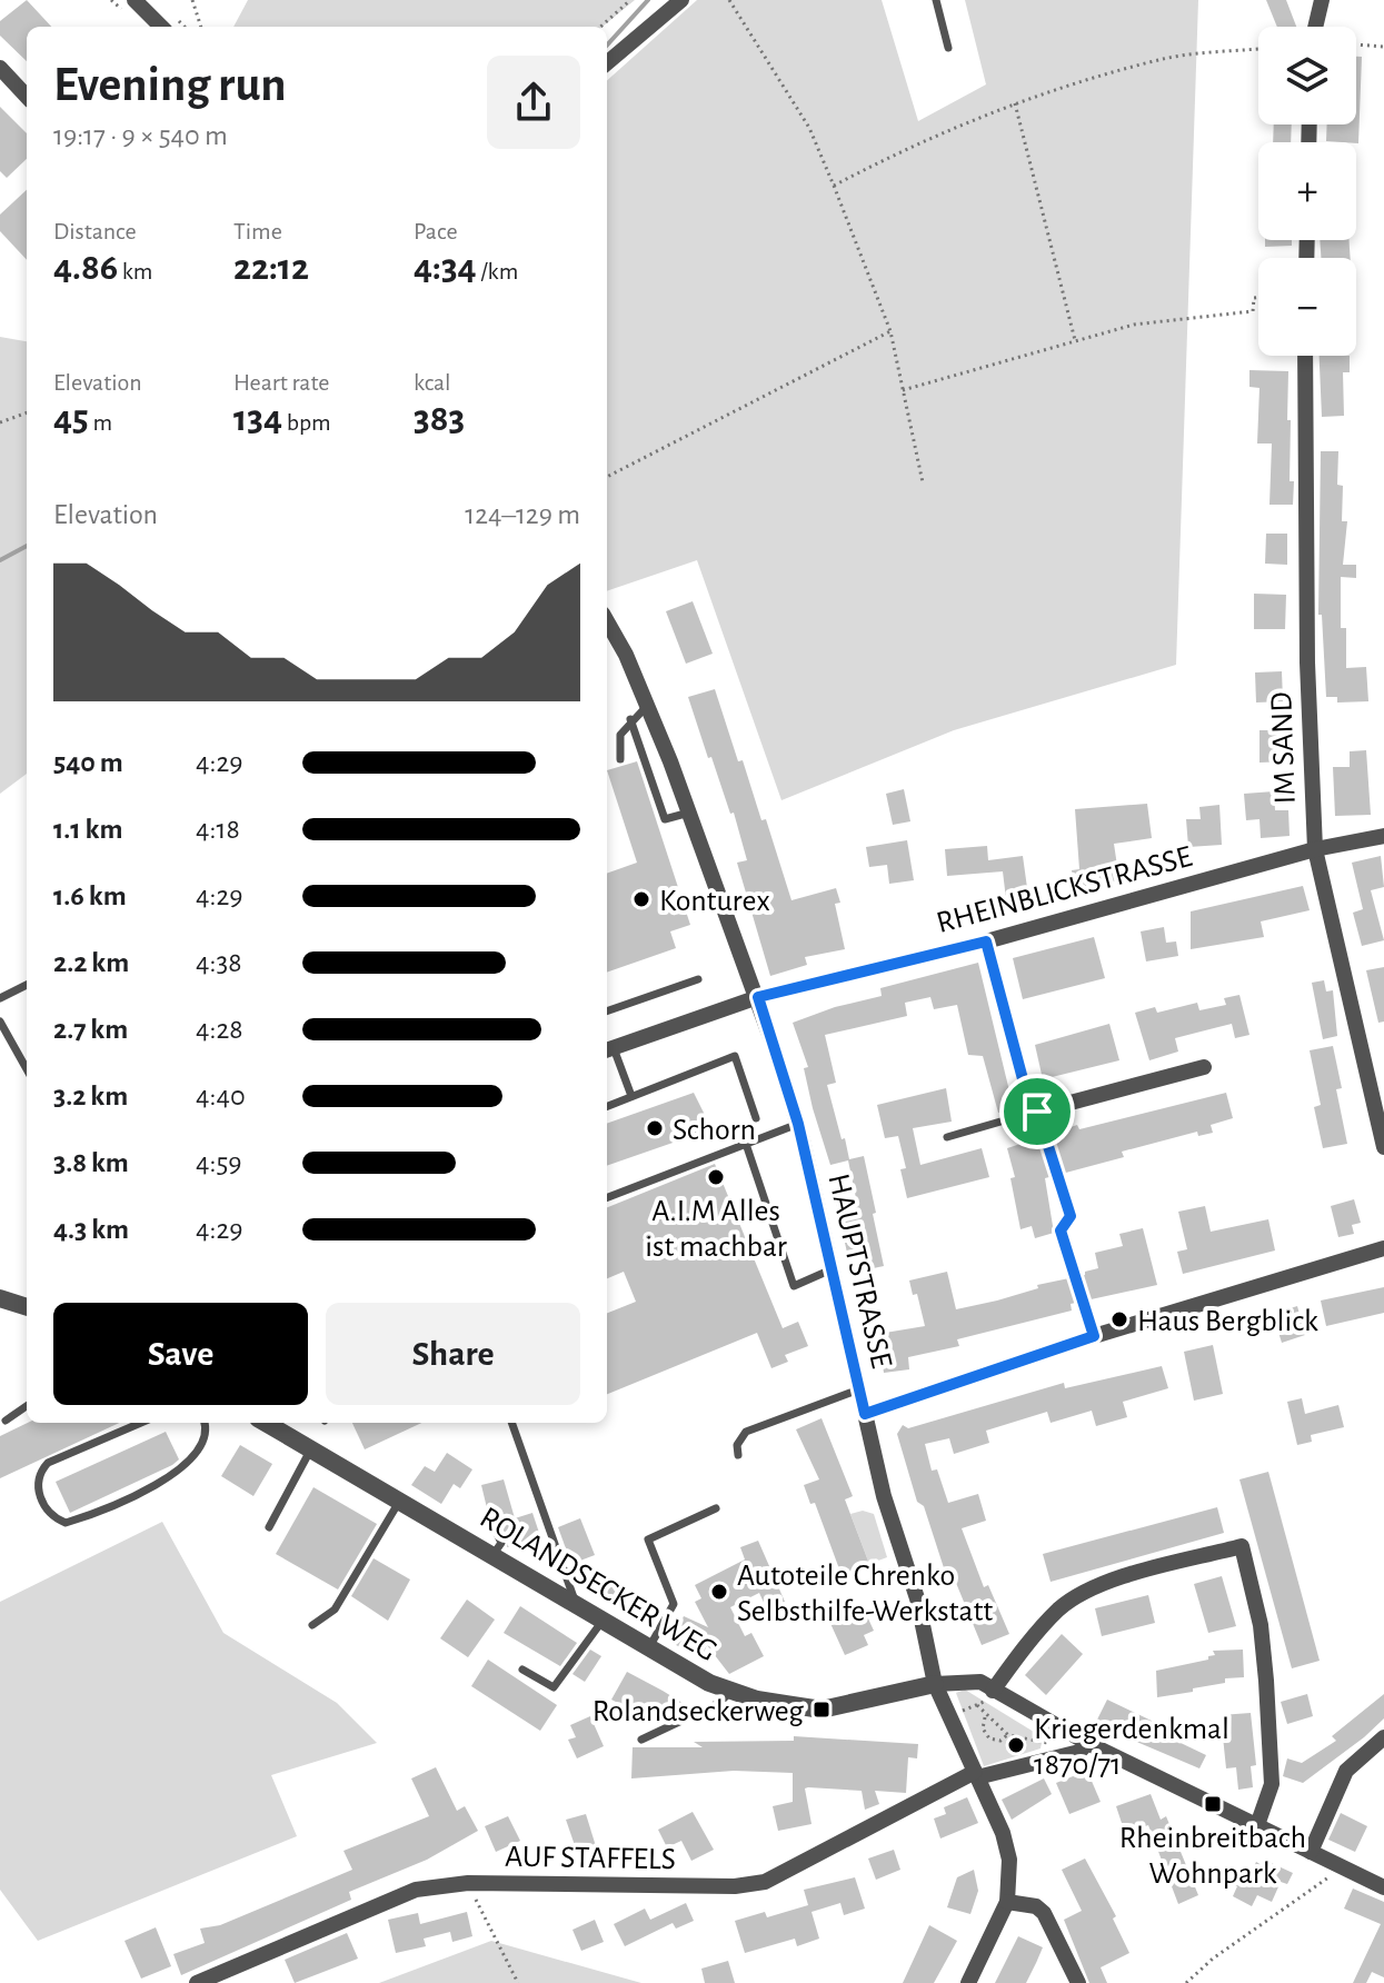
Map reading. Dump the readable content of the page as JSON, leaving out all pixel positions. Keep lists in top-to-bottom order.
{
  "streets": {
    "street": [
      "IM SAND",
      "RHEINBLICKSTRASSE",
      "HAUPTSTRASSE",
      "ROLANDSECKER WEG",
      "AUF STAFFELS"
    ]
  },
  "crossings": [
    ["IM SAND", "RHEINBLICKSTRASSE"],
    ["RHEINBLICKSTRASSE", "HAUPTSTRASSE"],
    ["HAUPTSTRASSE", "ROLANDSECKER WEG"],
    ["HAUPTSTRASSE", "AUF STAFFELS"]
  ],
  "places": {
    "other": [
      "Konturex",
      "Schorn",
      "A.I.M Alles ist machbar",
      "Haus Bergblick",
      "Autoteile Chrenko Selbsthilfe-Werkstatt",
      "Kriegerdenkmal 1870/71"
    ],
    "transit": ["Rolandseckerweg", "Rheinbreitbach Wohnpark"]
  },
  "page": {
    "map_buttons": ["+", "−"],
    "heading": ["Evening run", "19:17 · 9 × 540 m"],
    "stats": [
      ["Distance", "4.86 km"],
      ["Time", "22:12"],
      ["Pace", "4:34 /km"],
      ["Elevation", "45 m"],
      ["Heart rate", "134 bpm"],
      ["kcal", "383"]
    ],
    "chart": ["Elevation", "124–129 m"],
    "list": [
      {
        "name": "540 m",
        "note": "4:29"
      },
      {
        "name": "1.1 km",
        "note": "4:18"
      },
      {
        "name": "1.6 km",
        "note": "4:29"
      },
      {
        "name": "2.2 km",
        "note": "4:38"
      },
      {
        "name": "2.7 km",
        "note": "4:28"
      },
      {
        "name": "3.2 km",
        "note": "4:40"
      },
      {
        "name": "3.8 km",
        "note": "4:59"
      },
      {
        "name": "4.3 km",
        "note": "4:29"
      }
    ],
    "buttons": ["Save", "Share"]
  }
}
